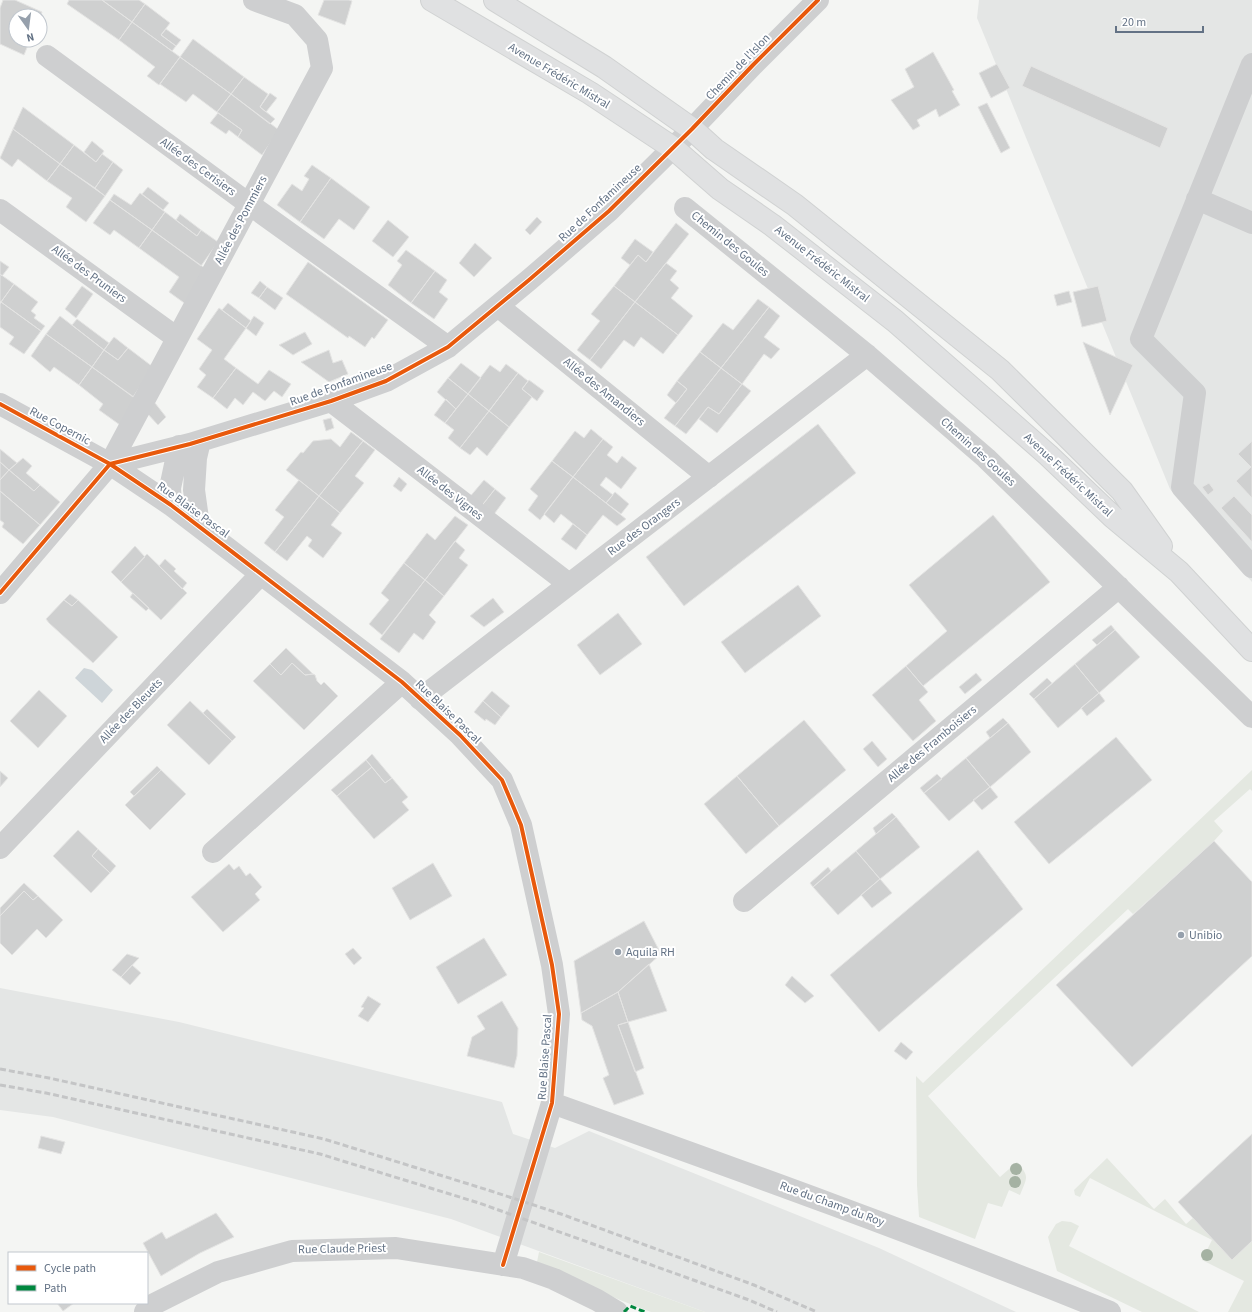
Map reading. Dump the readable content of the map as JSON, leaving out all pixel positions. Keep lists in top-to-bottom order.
{
  "streets": {
    "main road": ["Avenue Frédéric Mistral"],
    "street": [
      "Chemin de l'Islon",
      "Allée des Cerisiers",
      "Rue de Fonfamineuse",
      "Allée des Pommiers",
      "Chemin des Goules",
      "Allée des Pruniers",
      "Allée des Amandiers",
      "Rue Copernic",
      "Allée des Vignes",
      "Rue Blaise Pascal",
      "Rue des Orangers",
      "Allée des Bleuets",
      "Allée des Framboisiers",
      "Rue du Champ du Roy",
      "Rue Claude Priest"
    ]
  },
  "crossings": [
    ["Chemin de l'Islon", "Avenue Frédéric Mistral"],
    ["Chemin de l'Islon", "Rue de Fonfamineuse"],
    ["Avenue Frédéric Mistral", "Rue de Fonfamineuse"],
    ["Allée des Cerisiers", "Rue de Fonfamineuse"],
    ["Allée des Cerisiers", "Allée des Pommiers"],
    ["Rue de Fonfamineuse", "Allée des Pommiers"],
    ["Rue de Fonfamineuse", "Allée des Amandiers"],
    ["Rue de Fonfamineuse", "Rue Copernic"],
    ["Rue de Fonfamineuse", "Allée des Vignes"],
    ["Rue de Fonfamineuse", "Rue Blaise Pascal"],
    ["Allée des Pommiers", "Allée des Pruniers"],
    ["Allée des Pommiers", "Rue Copernic"],
    ["Allée des Pommiers", "Rue Blaise Pascal"],
    ["Chemin des Goules", "Rue des Orangers"],
    ["Chemin des Goules", "Allée des Framboisiers"],
    ["Allée des Amandiers", "Rue des Orangers"],
    ["Rue Copernic", "Rue Blaise Pascal"],
    ["Allée des Vignes", "Rue des Orangers"],
    ["Rue Blaise Pascal", "Rue des Orangers"],
    ["Rue Blaise Pascal", "Allée des Bleuets"],
    ["Rue Blaise Pascal", "Rue du Champ du Roy"],
    ["Rue Blaise Pascal", "Rue Claude Priest"]
  ],
  "places": ["Unibio", "Aquila RH"],
  "legend": ["Cycle path", "Path"],
  "scale_bar": "20 m",
  "north": "bottom"
}
